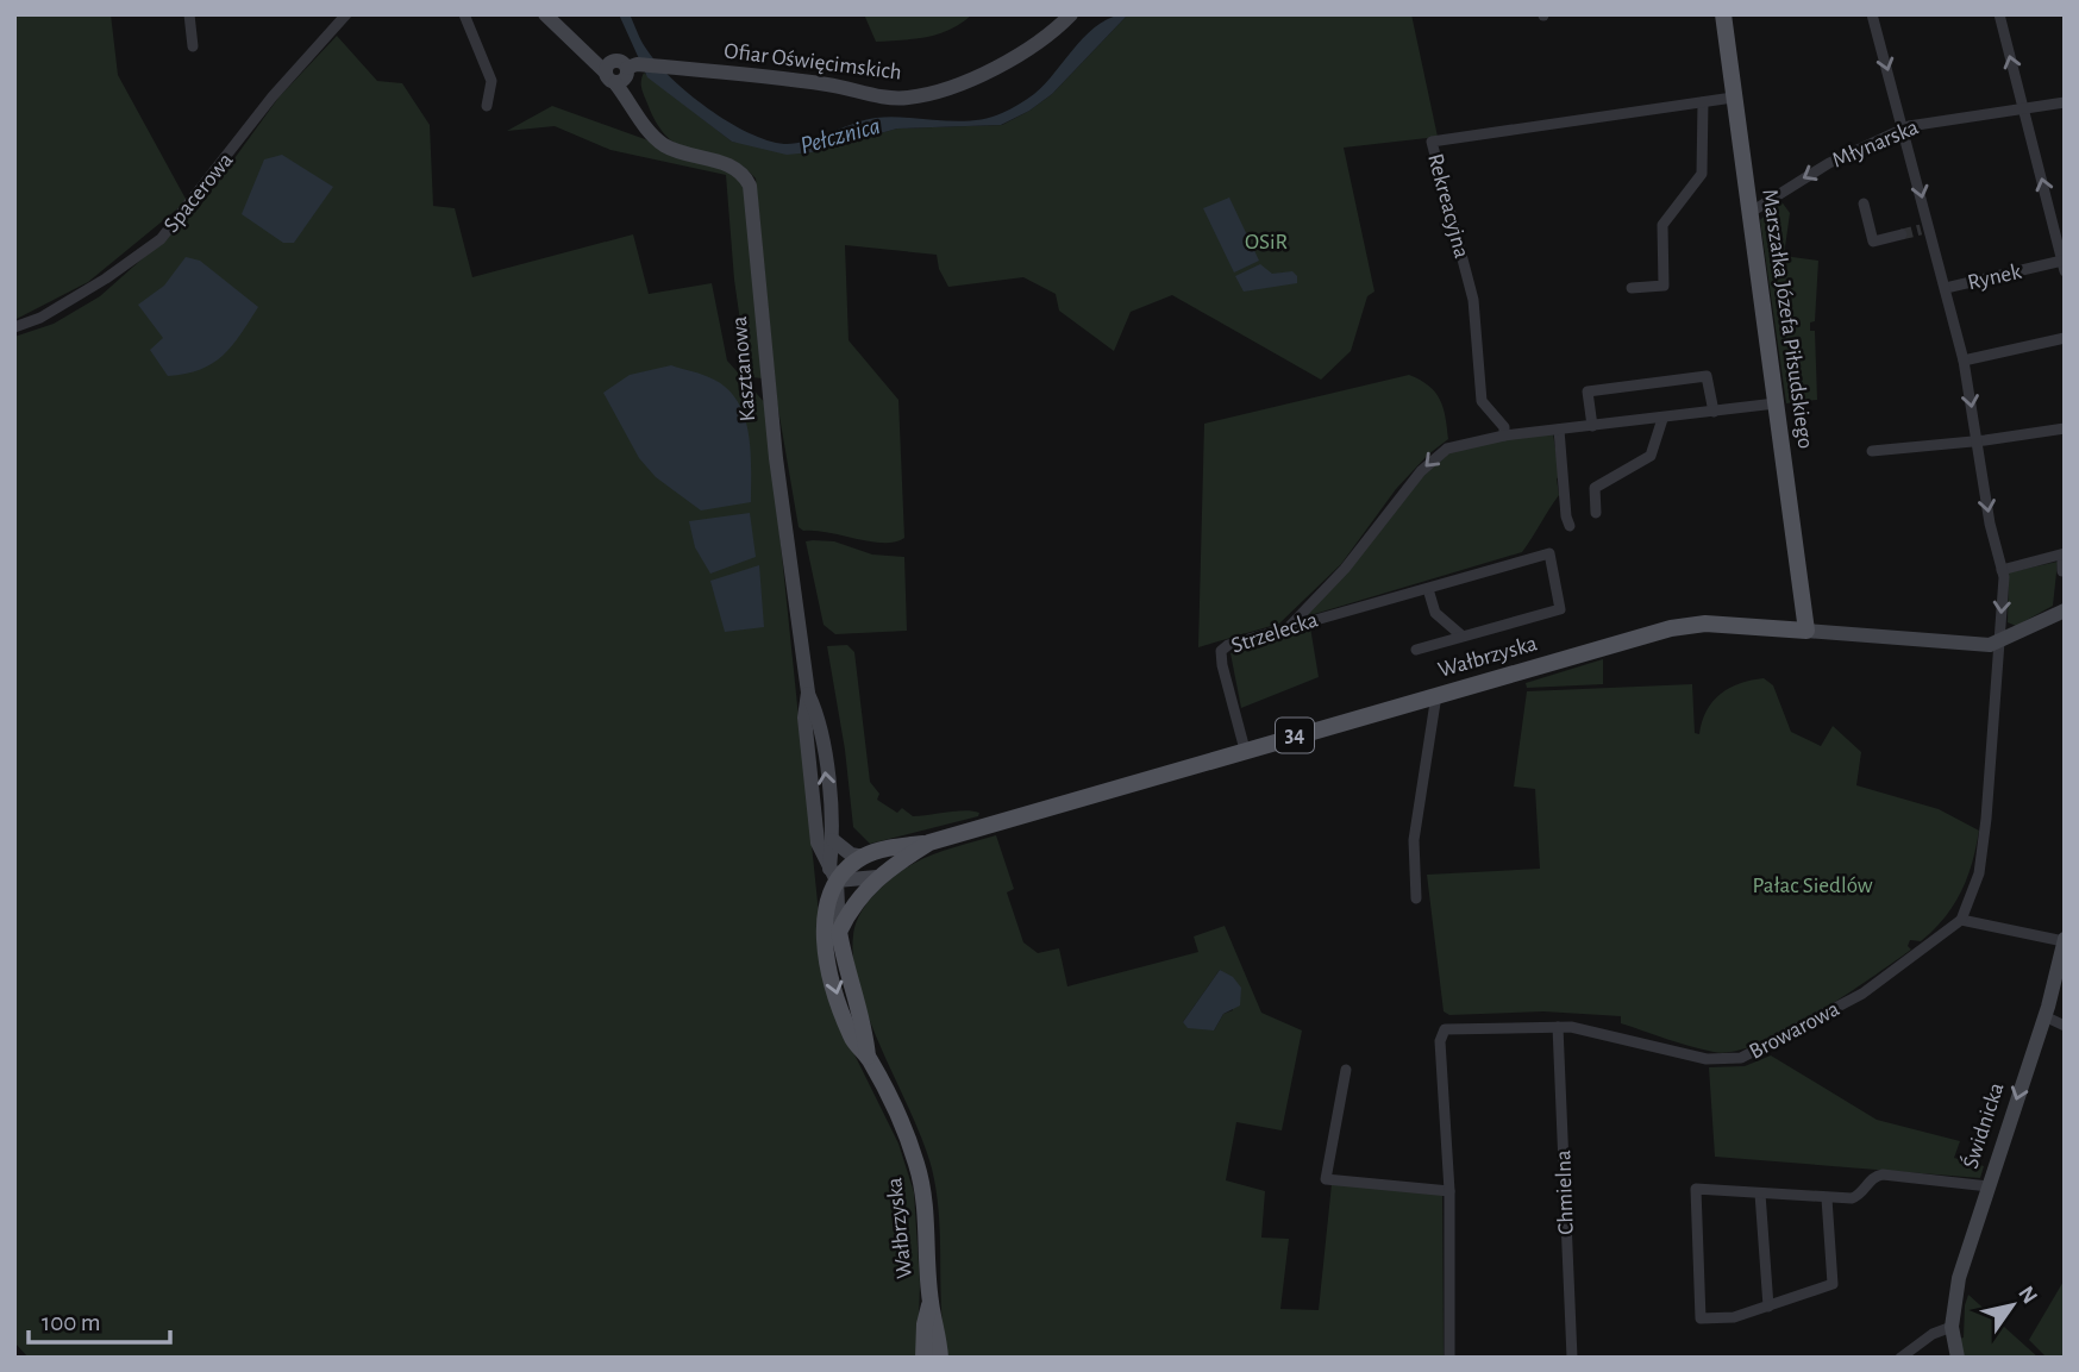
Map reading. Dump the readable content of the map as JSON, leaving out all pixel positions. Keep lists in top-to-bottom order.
{
  "streets": {
    "main road": ["Marszałka Józefa Piłsudskiego", "Wałbrzyska", "34"],
    "street": [
      "Ofiar Oświęcimskich",
      "Młynarska",
      "Spacerowa",
      "Rekreacyjna",
      "Rynek",
      "Kasztanowa",
      "Strzelecka",
      "Browarowa",
      "Świdnicka",
      "Chmielna"
    ]
  },
  "crossings": [
    ["Ofiar Oświęcimskich", "Kasztanowa"],
    ["Młynarska", "Marszałka Józefa Piłsudskiego"],
    ["Rekreacyjna", "Marszałka Józefa Piłsudskiego"],
    ["Rynek", "Wałbrzyska"],
    ["Rynek", "Browarowa"],
    ["Marszałka Józefa Piłsudskiego", "Wałbrzyska"],
    ["Kasztanowa", "Wałbrzyska"],
    ["Strzelecka", "Wałbrzyska"],
    ["Browarowa", "Chmielna"]
  ],
  "one_way": ["Młynarska", "Rynek", "Świdnicka"],
  "water": ["Pełcznica"],
  "parks": ["OSiR", "Pałac Siedlów"],
  "scale_bar": "100 m",
  "north": "top right"
}
